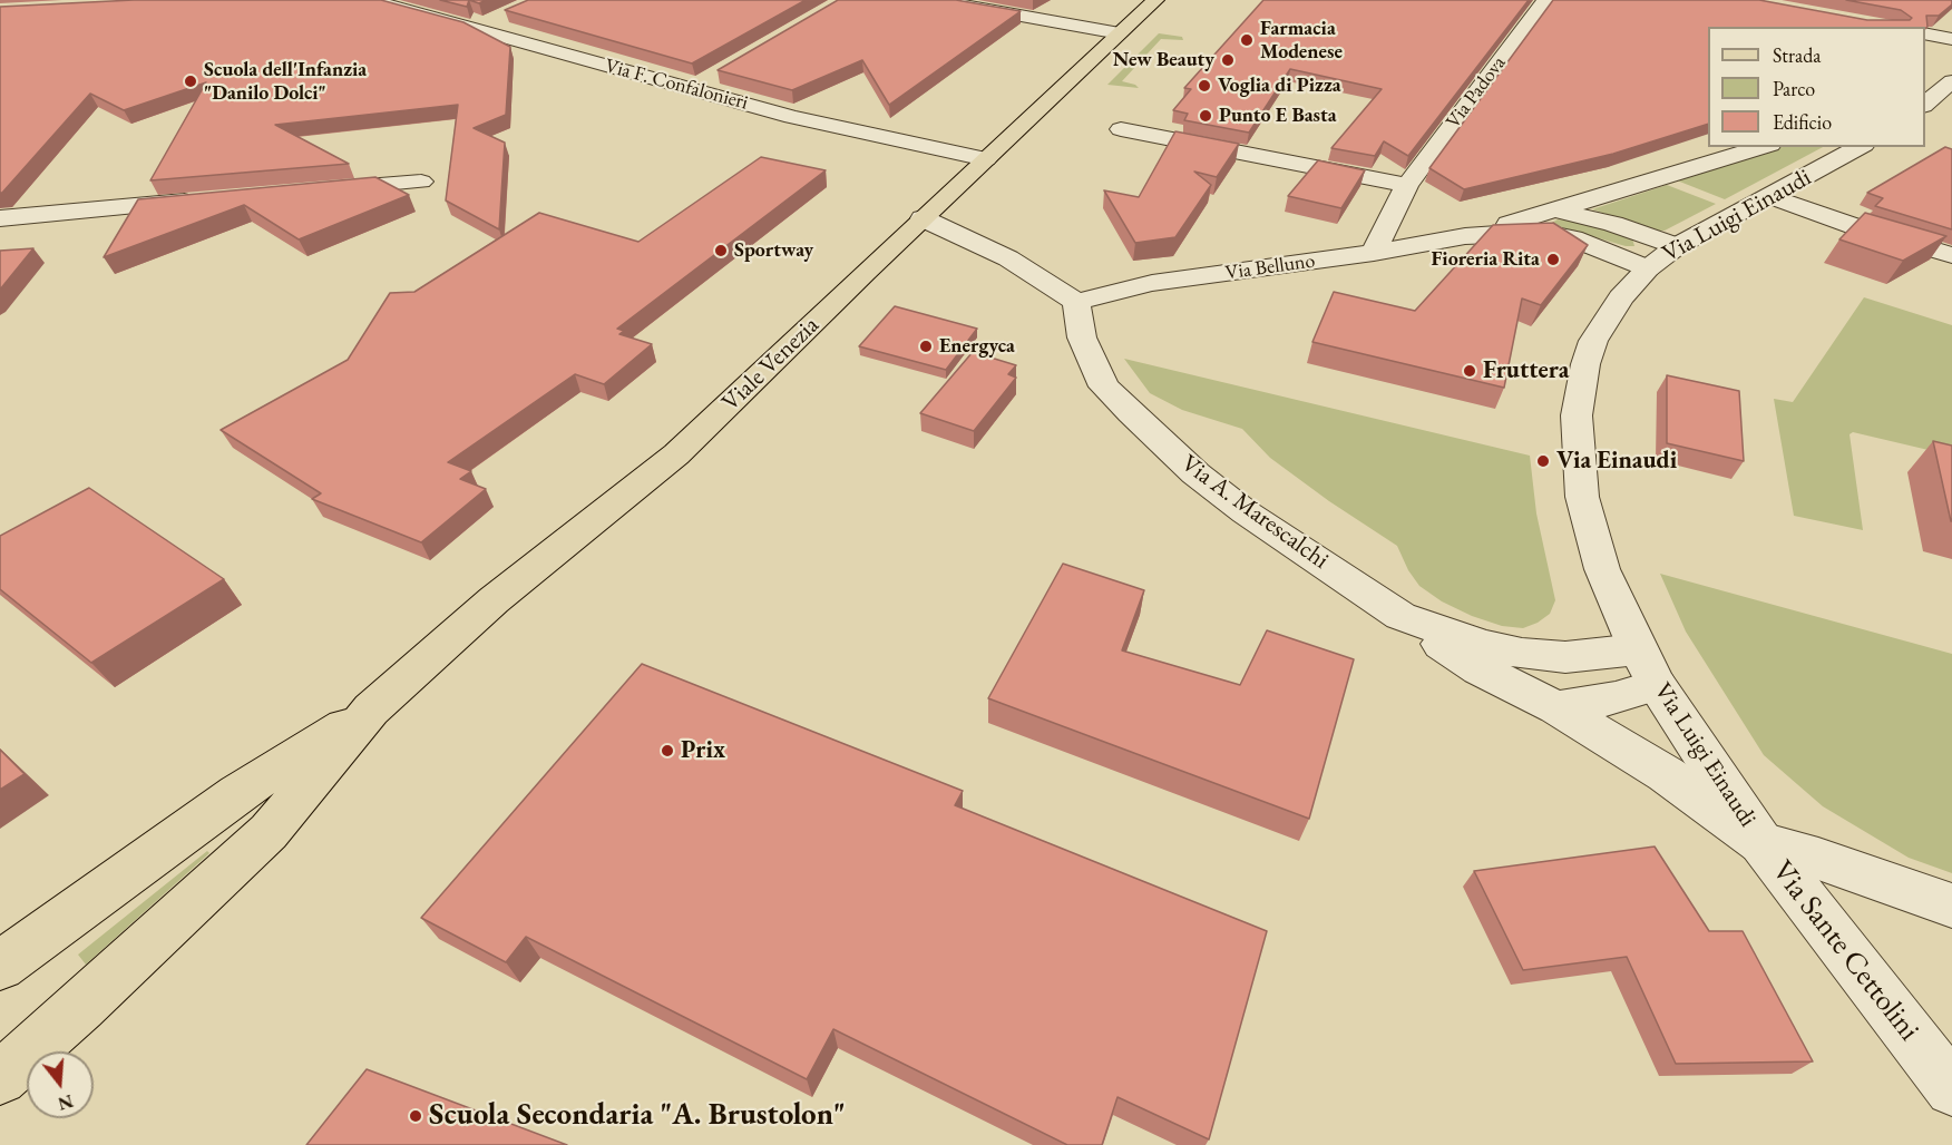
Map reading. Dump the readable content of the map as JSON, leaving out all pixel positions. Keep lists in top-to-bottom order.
{
  "streets": {
    "main road": ["Viale Venezia"],
    "street": [
      "Via F. Confalonieri",
      "Via Padova",
      "Via Luigi Einaudi",
      "Via Belluno",
      "Via A. Marescalchi",
      "Via Sante Cettolini"
    ]
  },
  "crossings": [
    ["Via F. Confalonieri", "Viale Venezia"],
    ["Via Padova", "Via Belluno"],
    ["Via Luigi Einaudi", "Via Belluno"],
    ["Via Luigi Einaudi", "Via A. Marescalchi"],
    ["Via Luigi Einaudi", "Via Sante Cettolini"],
    ["Via Belluno", "Via A. Marescalchi"]
  ],
  "places": [
    "Farmacia Modenese",
    "New Beauty",
    "Scuola dell'Infanzia \"Danilo Dolci\"",
    "Voglia di Pizza",
    "Punto E Basta",
    "Sportway",
    "Fioreria Rita",
    "Energyca",
    "Fruttera",
    "Via Einaudi",
    "Prix",
    "Scuola Secondaria \"A. Brustolon\""
  ],
  "legend": ["Strada", "Parco", "Edificio"],
  "north": "bottom"
}
